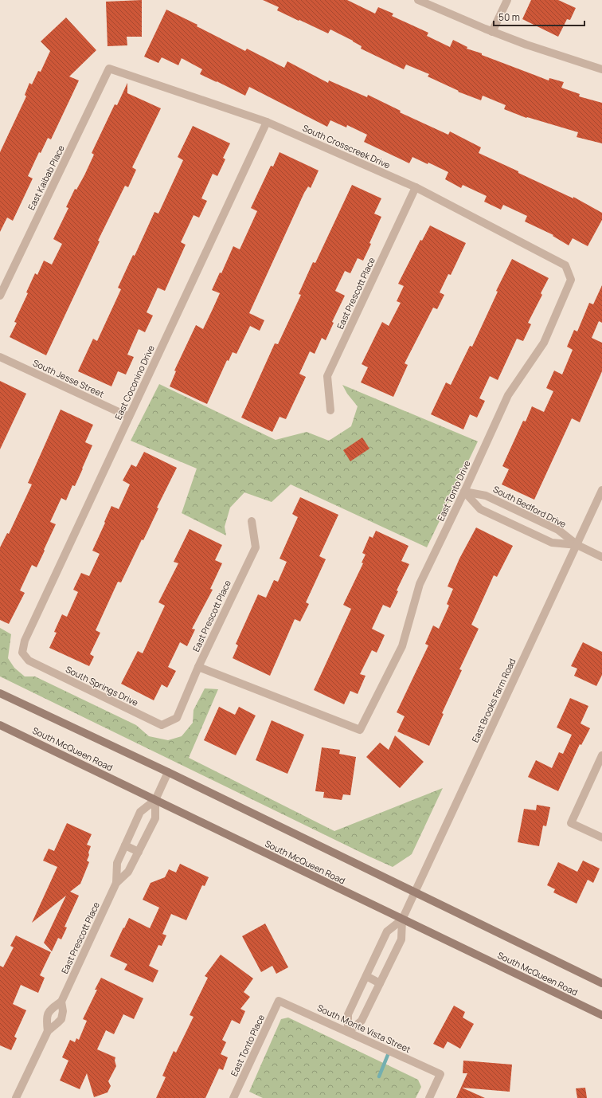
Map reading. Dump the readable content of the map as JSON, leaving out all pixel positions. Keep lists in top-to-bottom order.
{
  "streets": {
    "main road": ["South McQueen Road"],
    "street": [
      "South Crosscreek Drive",
      "East Kaibab Place",
      "East Prescott Place",
      "South Jesse Street",
      "East Coconino Drive",
      "East Tonto Drive",
      "South Bedford Drive",
      "South Springs Drive",
      "East Brooks Farm Road",
      "South Monte Vista Street",
      "East Tonto Place"
    ]
  },
  "crossings": [
    ["South Crosscreek Drive", "East Kaibab Place"],
    ["South Crosscreek Drive", "East Prescott Place"],
    ["South Crosscreek Drive", "East Coconino Drive"],
    ["South Crosscreek Drive", "East Tonto Drive"],
    ["East Prescott Place", "East Tonto Drive"],
    ["East Prescott Place", "South Springs Drive"],
    ["East Prescott Place", "South McQueen Road"],
    ["South Jesse Street", "East Coconino Drive"],
    ["East Coconino Drive", "South Springs Drive"],
    ["East Tonto Drive", "South Bedford Drive"],
    ["South Bedford Drive", "East Brooks Farm Road"],
    ["East Brooks Farm Road", "South McQueen Road"],
    ["East Brooks Farm Road", "South Monte Vista Street"],
    ["South Monte Vista Street", "East Tonto Place"]
  ],
  "scale_bar": "50 m"
}
